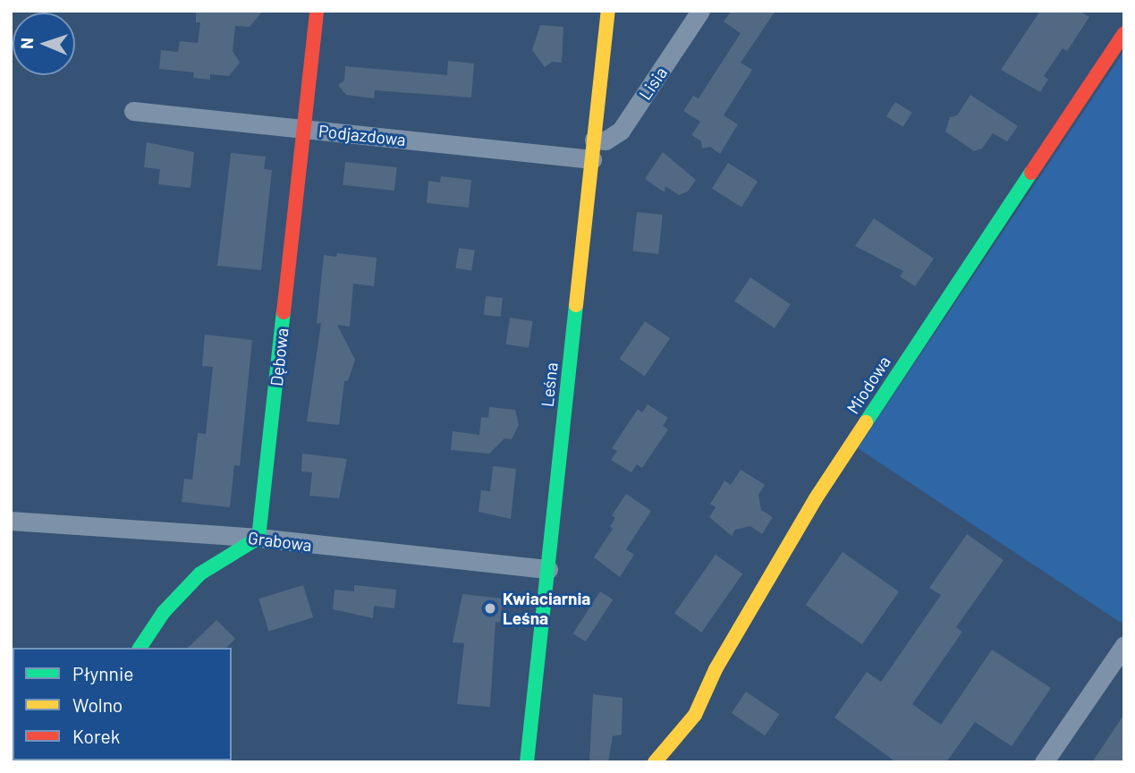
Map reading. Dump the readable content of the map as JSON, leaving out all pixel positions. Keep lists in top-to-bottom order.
{
  "streets": {
    "street": [
      "Lisia",
      "Podjazdowa",
      "Dębowa",
      "Leśna",
      "Miodowa",
      "Grabowa"
    ]
  },
  "crossings": [
    ["Lisia", "Leśna"],
    ["Podjazdowa", "Dębowa"],
    ["Podjazdowa", "Leśna"],
    ["Dębowa", "Grabowa"],
    ["Leśna", "Grabowa"]
  ],
  "places": ["Kwiaciarnia Leśna"],
  "legend": ["Płynnie", "Wolno", "Korek"],
  "north": "left"
}
